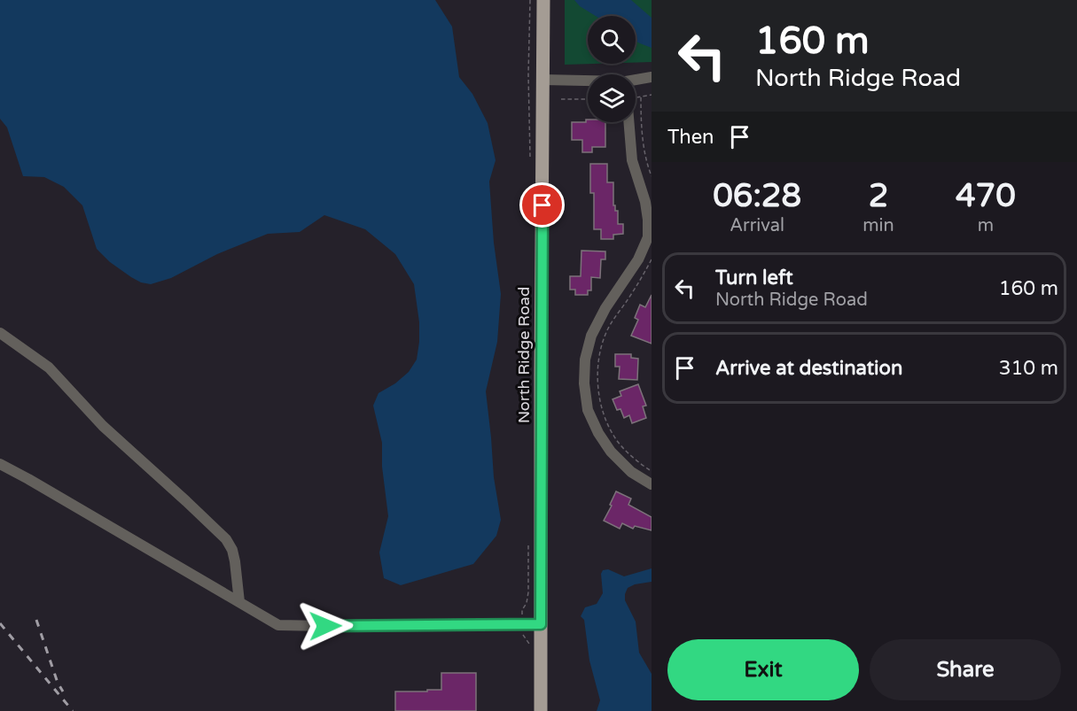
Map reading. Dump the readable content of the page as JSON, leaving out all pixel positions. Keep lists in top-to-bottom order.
{
  "streets": {
    "main road": ["North Ridge Road"]
  },
  "page": {
    "turn": ["160 m", "North Ridge Road"],
    "then": "Then",
    "eta": [
      "06:28",
      "Arrival",
      "2",
      "min",
      "470",
      "m"
    ],
    "list": [
      {
        "name": "Turn left",
        "note": "North Ridge Road",
        "value": "160 m"
      },
      {
        "name": "Arrive at destination",
        "value": "310 m"
      }
    ],
    "buttons": ["Exit", "Share"]
  }
}
